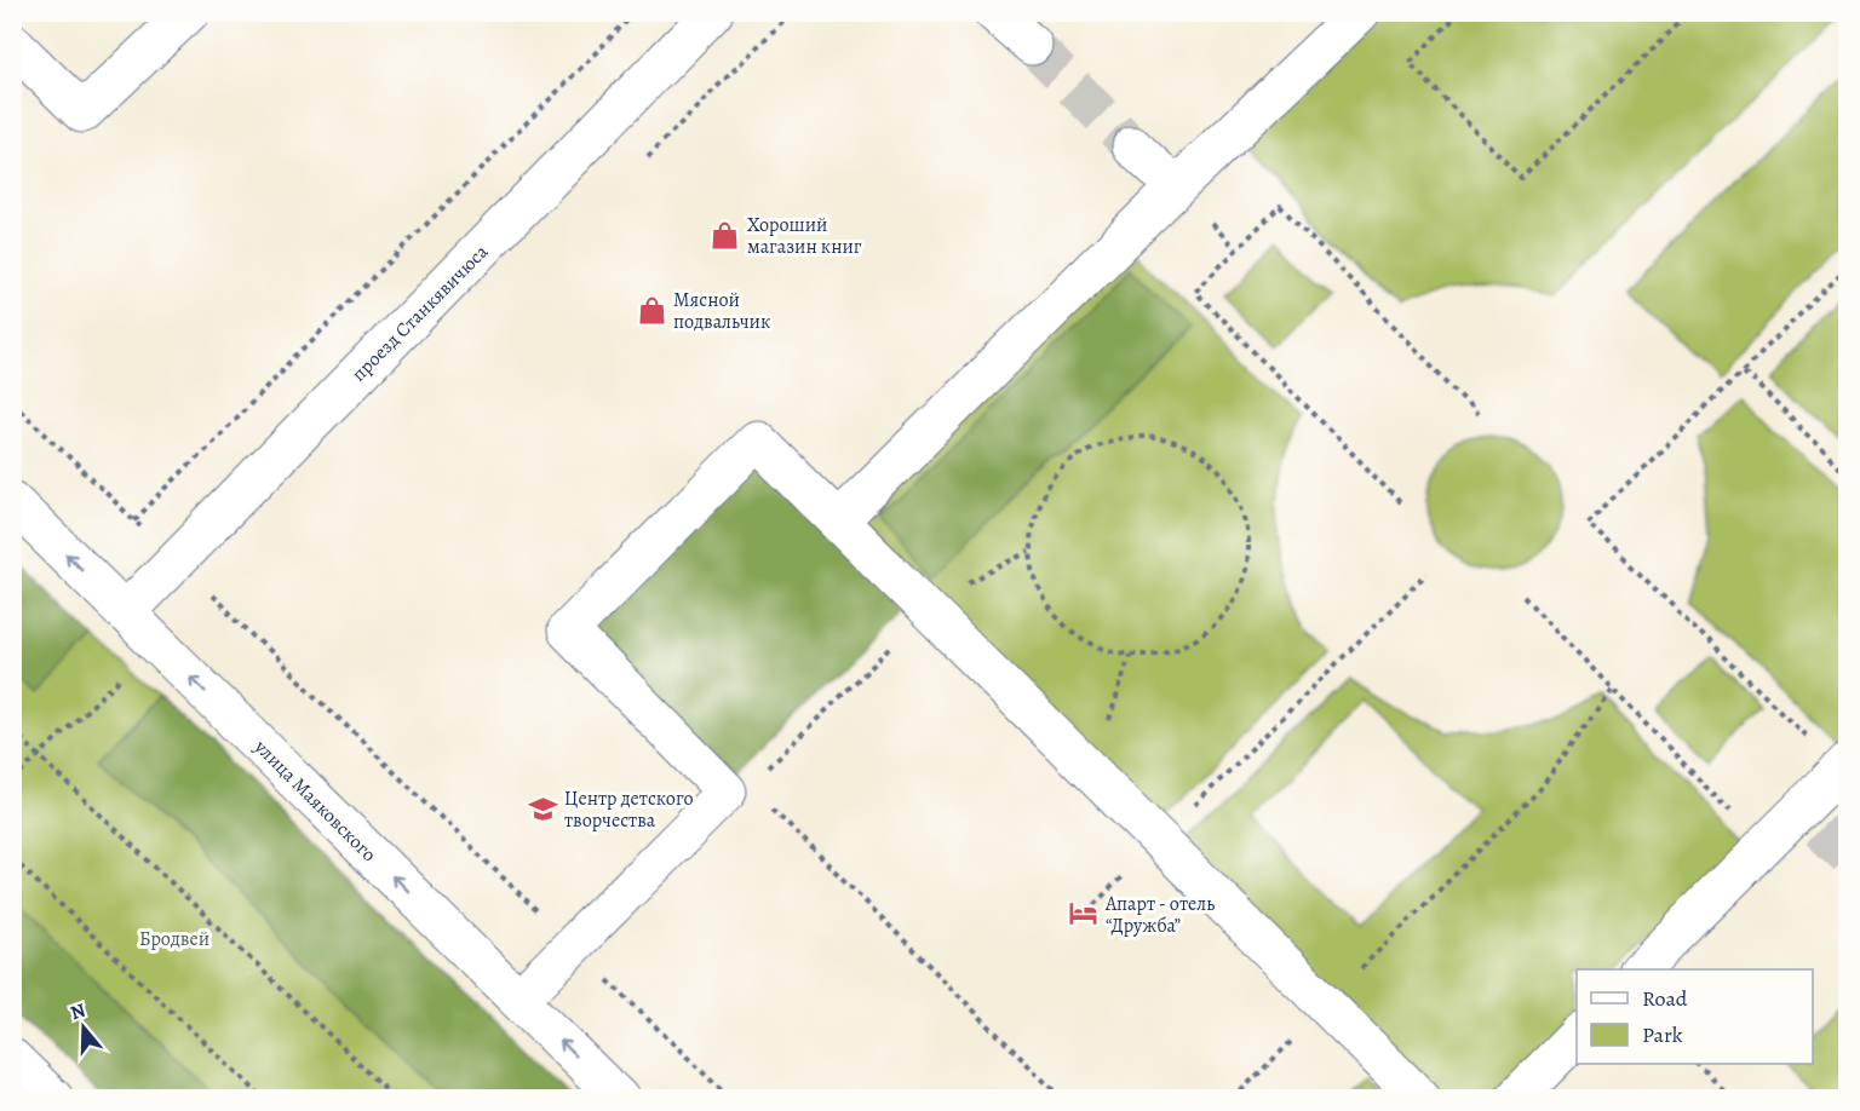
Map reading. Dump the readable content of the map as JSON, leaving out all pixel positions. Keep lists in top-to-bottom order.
{
  "streets": {
    "street": ["проезд Станкявичюса", "улица Маяковского"]
  },
  "crossings": [
    ["проезд Станкявичюса", "улица Маяковского"]
  ],
  "one_way": ["улица Маяковского"],
  "parks": ["Бродвей"],
  "places": {
    "shop": ["Хороший магазин книг", "Мясной подвальчик"],
    "school or university": ["Центр детского творчества"],
    "hotel": ["Апарт - отель “Дружба”"]
  },
  "legend": ["Road", "Park"],
  "north": "top"
}
